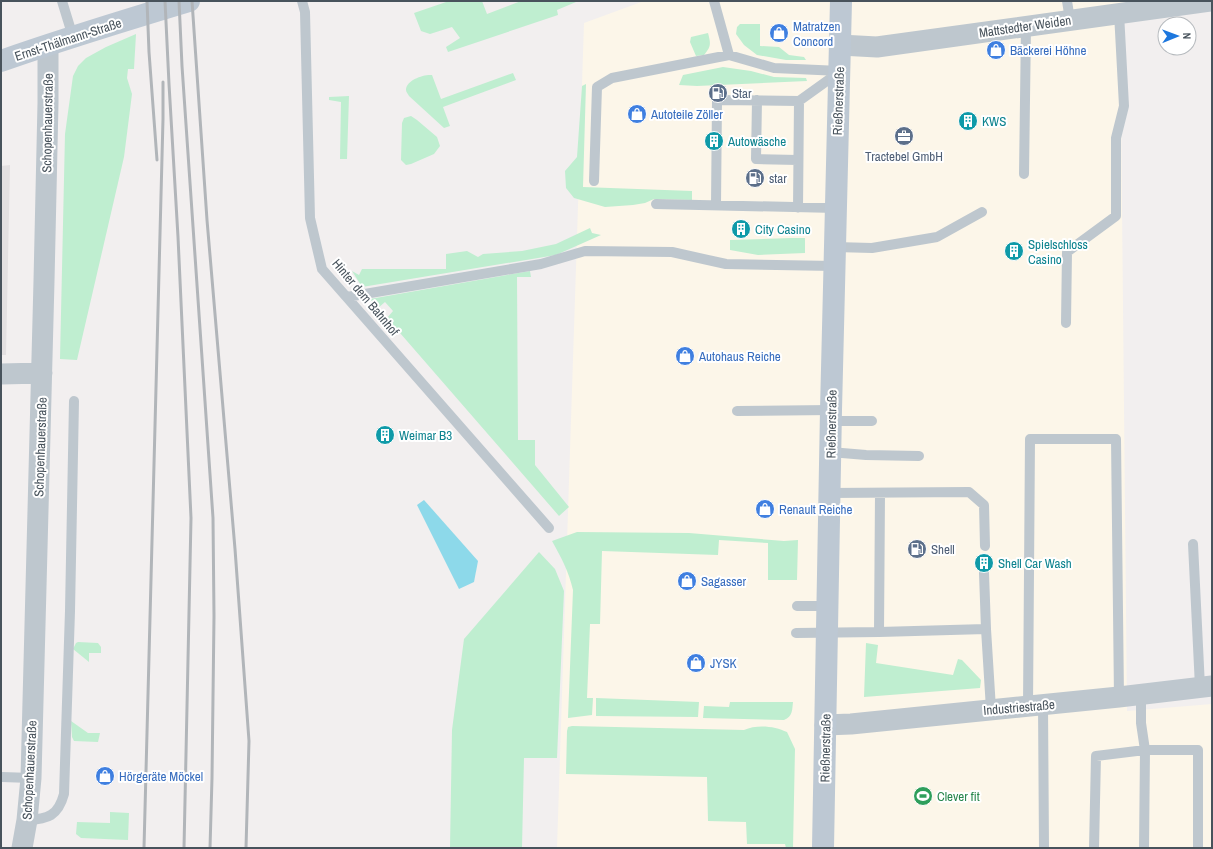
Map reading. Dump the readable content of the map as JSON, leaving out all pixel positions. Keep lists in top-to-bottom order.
{
  "streets": {
    "street": [
      "Mattstedter Weiden",
      "Ernst-Thälmann-Straße",
      "Rießnerstraße",
      "Schopenhauerstraße",
      "Industriestraße"
    ],
    "lane": ["Hinter dem Bahnhof"]
  },
  "crossings": [
    ["Mattstedter Weiden", "Rießnerstraße"],
    ["Ernst-Thälmann-Straße", "Schopenhauerstraße"],
    ["Rießnerstraße", "Industriestraße"]
  ],
  "places": {
    "shop": [
      "Matratzen Concord",
      "Bäckerei Höhne",
      "Autoteile Zöller",
      "Autohaus Reiche",
      "Renault Reiche",
      "Sagasser",
      "JYSK",
      "Hörgeräte Möckel"
    ],
    "fuel station": ["Star", "star", "Shell"],
    "building": [
      "KWS",
      "Autowäsche",
      "City Casino",
      "Spielschloss Casino",
      "Weimar B3",
      "Shell Car Wash"
    ],
    "office": ["Tractebel GmbH"],
    "sports": ["Clever fit"]
  },
  "north": "right"
}
